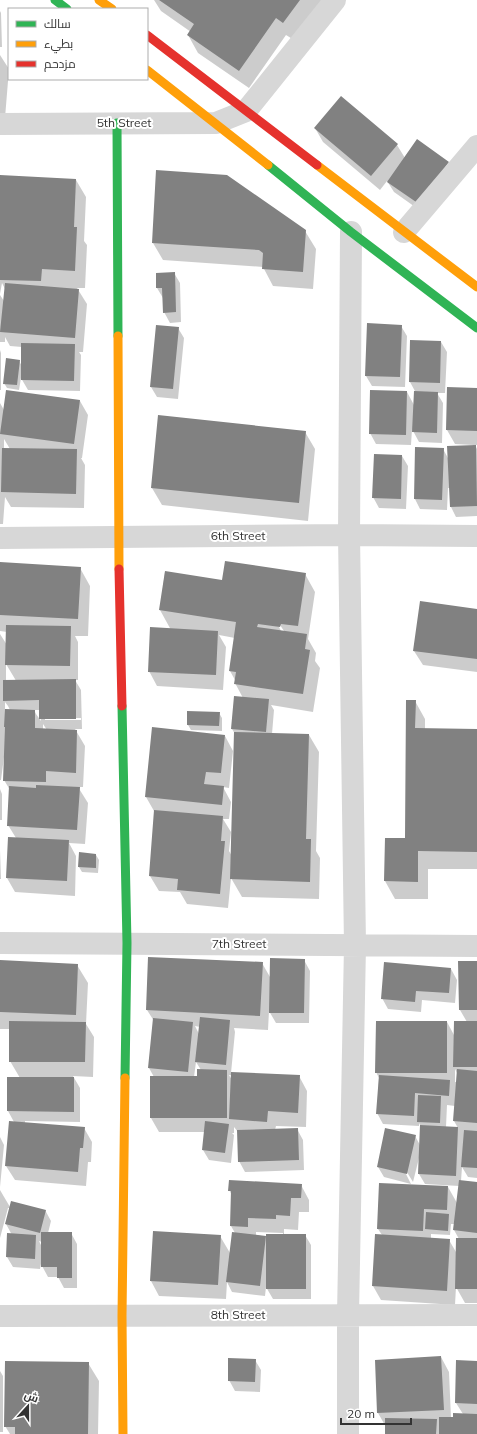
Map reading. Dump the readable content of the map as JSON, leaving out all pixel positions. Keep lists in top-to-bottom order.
{
  "streets": {
    "street": [
      "5th Street",
      "6th Street",
      "7th Street",
      "8th Street"
    ]
  },
  "legend": ["سالك", "بطيء", "مزدحم"],
  "scale_bar": "20 m",
  "north": "top"
}
